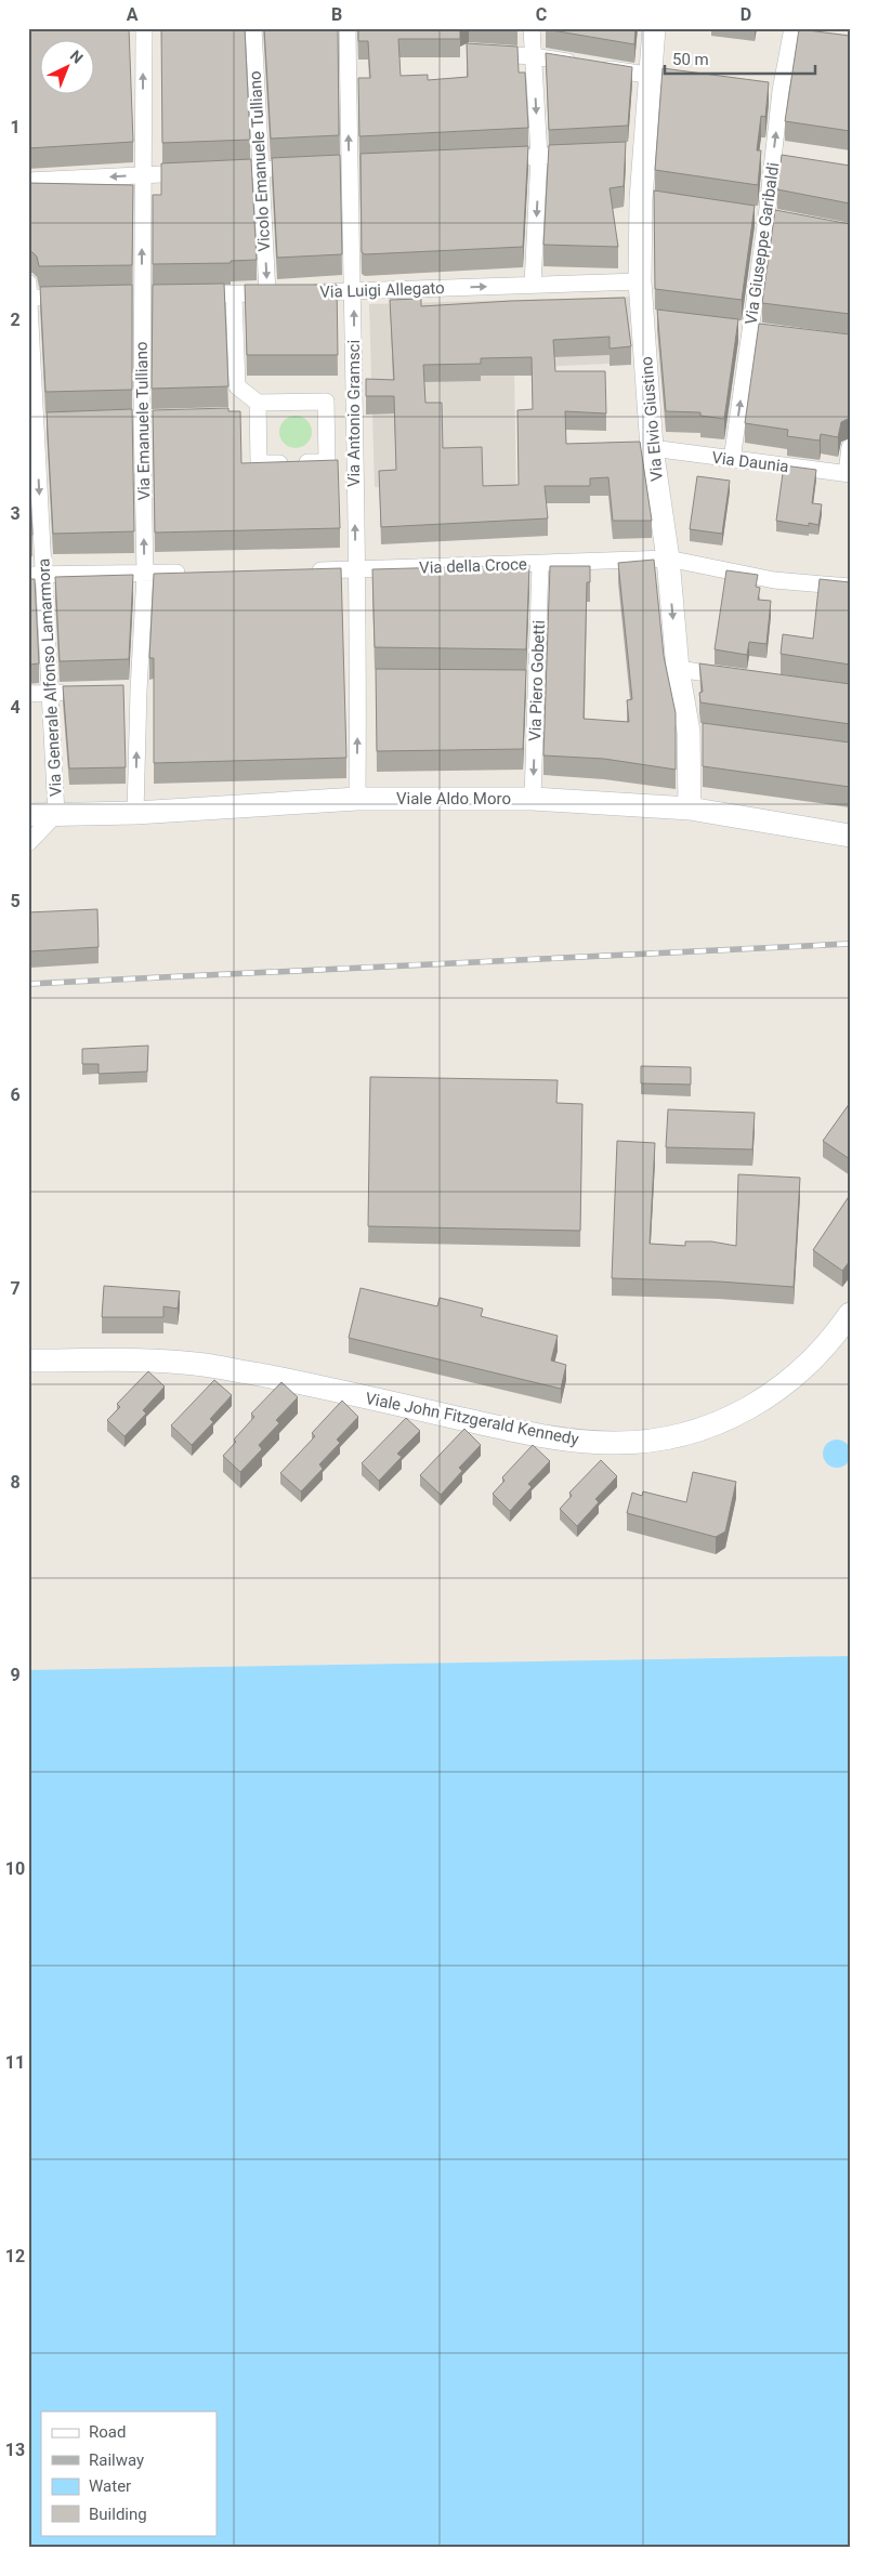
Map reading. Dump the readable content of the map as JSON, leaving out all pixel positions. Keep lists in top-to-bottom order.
{
  "streets": {
    "street": [
      "Vicolo Emanuele Tulliano",
      "Via Giuseppe Garibaldi",
      "Via Luigi Allegato",
      "Via Antonio Gramsci",
      "Via Elvio Giustino",
      "Via Emanuele Tulliano",
      "Via Daunia",
      "Via della Croce",
      "Via Generale Alfonso Lamarmora",
      "Via Piero Gobetti",
      "Viale Aldo Moro",
      "Viale John Fitzgerald Kennedy"
    ]
  },
  "crossings": [
    ["Vicolo Emanuele Tulliano", "Via Luigi Allegato"],
    ["Via Giuseppe Garibaldi", "Via Daunia"],
    ["Via Luigi Allegato", "Via Antonio Gramsci"],
    ["Via Luigi Allegato", "Via Elvio Giustino"],
    ["Via Antonio Gramsci", "Via della Croce"],
    ["Via Antonio Gramsci", "Viale Aldo Moro"],
    ["Via Elvio Giustino", "Via Daunia"],
    ["Via Elvio Giustino", "Via della Croce"],
    ["Via Elvio Giustino", "Viale Aldo Moro"],
    ["Via Emanuele Tulliano", "Viale Aldo Moro"],
    ["Via della Croce", "Via Piero Gobetti"],
    ["Via Generale Alfonso Lamarmora", "Viale Aldo Moro"],
    ["Via Piero Gobetti", "Viale Aldo Moro"]
  ],
  "one_way": [
    "Vicolo Emanuele Tulliano",
    "Via Giuseppe Garibaldi",
    "Via Antonio Gramsci",
    "Via Emanuele Tulliano",
    "Via Piero Gobetti"
  ],
  "legend": [
    "Road",
    "Railway",
    "Water",
    "Building"
  ],
  "scale_bar": "50 m",
  "north": "top right",
  "grid": {
    "columns": [
      "A",
      "B",
      "C",
      "D"
    ],
    "rows": [
      "1",
      "2",
      "3",
      "4",
      "5",
      "6",
      "7",
      "8",
      "9",
      "10",
      "11",
      "12",
      "13"
    ]
  }
}
